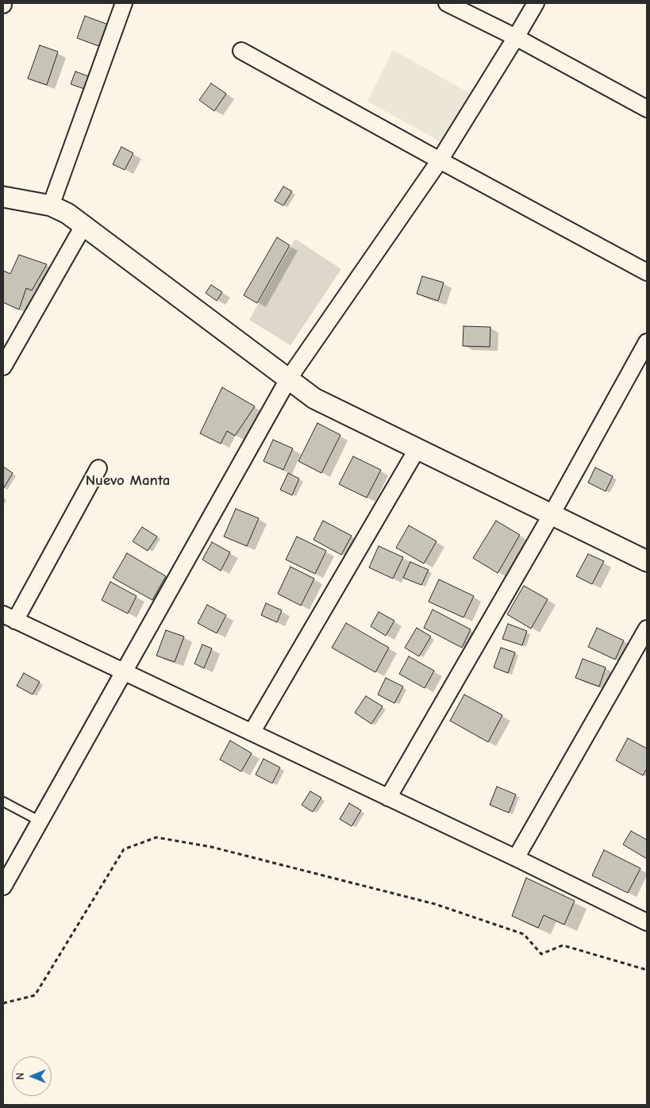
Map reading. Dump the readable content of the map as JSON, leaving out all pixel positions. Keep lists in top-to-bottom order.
{
  "districts": ["Nuevo Manta"],
  "north": "left"
}
